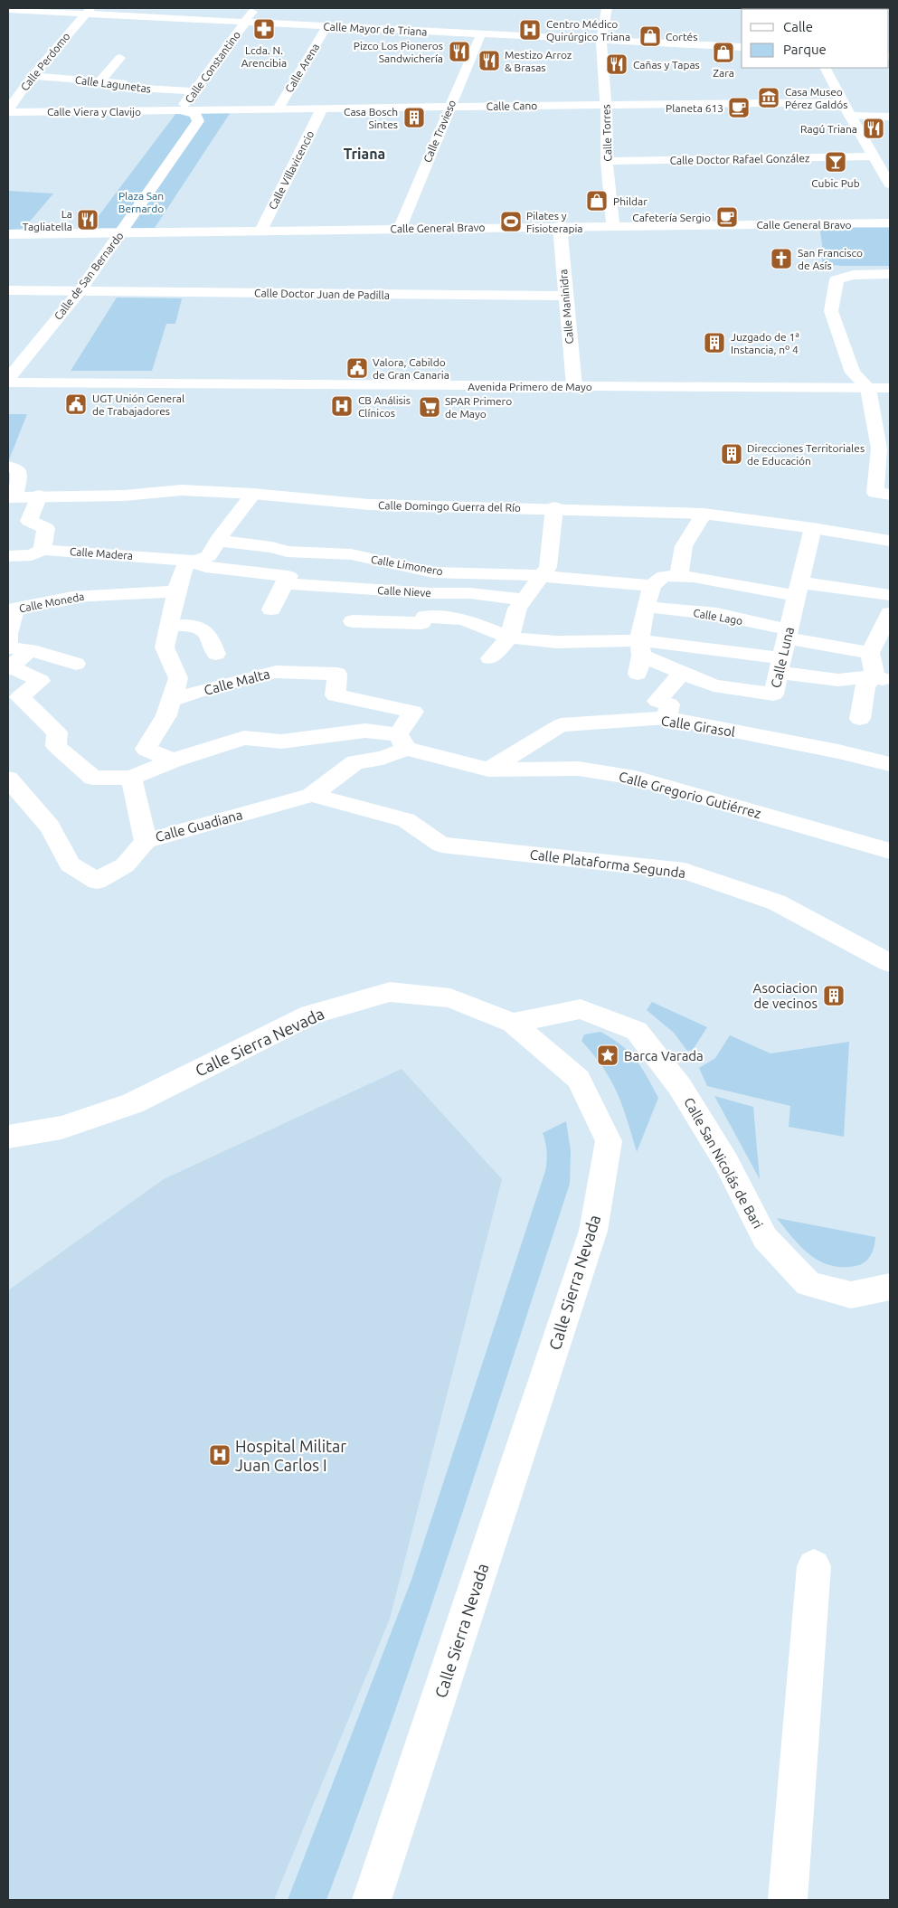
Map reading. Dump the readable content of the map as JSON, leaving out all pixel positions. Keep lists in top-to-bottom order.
{
  "streets": {
    "street": [
      "Calle Mayor de Triana",
      "Calle Perdomo",
      "Calle Constantino",
      "Calle Arena",
      "Calle Lagunetas",
      "Calle Cano",
      "Calle Viera y Clavijo",
      "Calle Travieso",
      "Calle Torres",
      "Calle Doctor Rafael González",
      "Calle Villavicencio",
      "Calle General Bravo",
      "Calle de San Bernardo",
      "Calle Doctor Juan de Padilla",
      "Calle Maninidra",
      "Avenida Primero de Mayo",
      "Calle Domingo Guerra del Río",
      "Calle Madera",
      "Calle Limonero",
      "Calle Nieve",
      "Calle Moneda",
      "Calle Lago",
      "Calle Luna",
      "Calle Malta",
      "Calle Girasol",
      "Calle Gregorio Gutiérrez",
      "Calle Guadiana",
      "Calle Plataforma Segunda",
      "Calle Sierra Nevada",
      "Calle San Nicolás de Bari"
    ]
  },
  "crossings": [
    ["Calle Mayor de Triana", "Calle Perdomo"],
    ["Calle Mayor de Triana", "Calle Constantino"],
    ["Calle Mayor de Triana", "Calle Arena"],
    ["Calle Mayor de Triana", "Calle Travieso"],
    ["Calle Mayor de Triana", "Calle Torres"],
    ["Calle Perdomo", "Calle Lagunetas"],
    ["Calle Perdomo", "Calle Viera y Clavijo"],
    ["Calle Constantino", "Calle Lagunetas"],
    ["Calle Constantino", "Calle Cano"],
    ["Calle Constantino", "Calle Viera y Clavijo"],
    ["Calle Constantino", "Calle de San Bernardo"],
    ["Calle Arena", "Calle Cano"],
    ["Calle Cano", "Calle Viera y Clavijo"],
    ["Calle Cano", "Calle Travieso"],
    ["Calle Cano", "Calle Torres"],
    ["Calle Cano", "Calle Villavicencio"],
    ["Calle Cano", "Calle de San Bernardo"],
    ["Calle Viera y Clavijo", "Calle de San Bernardo"],
    ["Calle Travieso", "Calle General Bravo"],
    ["Calle Torres", "Calle Doctor Rafael González"],
    ["Calle Torres", "Calle General Bravo"],
    ["Calle Villavicencio", "Calle General Bravo"],
    ["Calle General Bravo", "Calle de San Bernardo"],
    ["Calle General Bravo", "Calle Maninidra"],
    ["Calle de San Bernardo", "Calle Doctor Juan de Padilla"],
    ["Calle Doctor Juan de Padilla", "Calle Maninidra"],
    ["Calle Maninidra", "Avenida Primero de Mayo"],
    ["Calle Domingo Guerra del Río", "Calle Luna"],
    ["Calle Madera", "Calle Nieve"],
    ["Calle Lago", "Calle Luna"],
    ["Calle Malta", "Calle Gregorio Gutiérrez"],
    ["Calle Girasol", "Calle Gregorio Gutiérrez"],
    ["Calle Guadiana", "Calle Plataforma Segunda"],
    ["Calle Sierra Nevada", "Calle San Nicolás de Bari"]
  ],
  "districts": ["Triana"],
  "parks": ["Plaza San Bernardo"],
  "places": {
    "pharmacy": ["Lcda. N. Arencibia"],
    "hospital": ["Centro Médico Quirúrgico Triana", "CB Análisis Clínicos", "Hospital Militar Juan Carlos I"],
    "shop": ["Cortés", "Zara", "Phildar"],
    "restaurant": [
      "Pizco Los Pioneros Sandwichería",
      "Mestizo Arroz & Brasas",
      "Cañas y Tapas",
      "Ragú Triana",
      "La Tagliatella"
    ],
    "museum": ["Casa Museo Pérez Galdós"],
    "cafe": ["Planeta 613", "Cafetería Sergio"],
    "building": [
      "Casa Bosch Sintes",
      "Juzgado de 1ª Instancia, nº 4",
      "Direcciones Territoriales de Educación",
      "Asociacion de vecinos"
    ],
    "bar": ["Cubic Pub"],
    "sports": ["Pilates y Fisioterapia"],
    "church": ["San Francisco de Asís"],
    "public building": ["Valora, Cabildo de Gran Canaria", "UGT Unión General de Trabajadores"],
    "supermarket": ["SPAR Primero de Mayo"],
    "place": ["Barca Varada"]
  },
  "legend": ["Calle", "Parque"]
}
